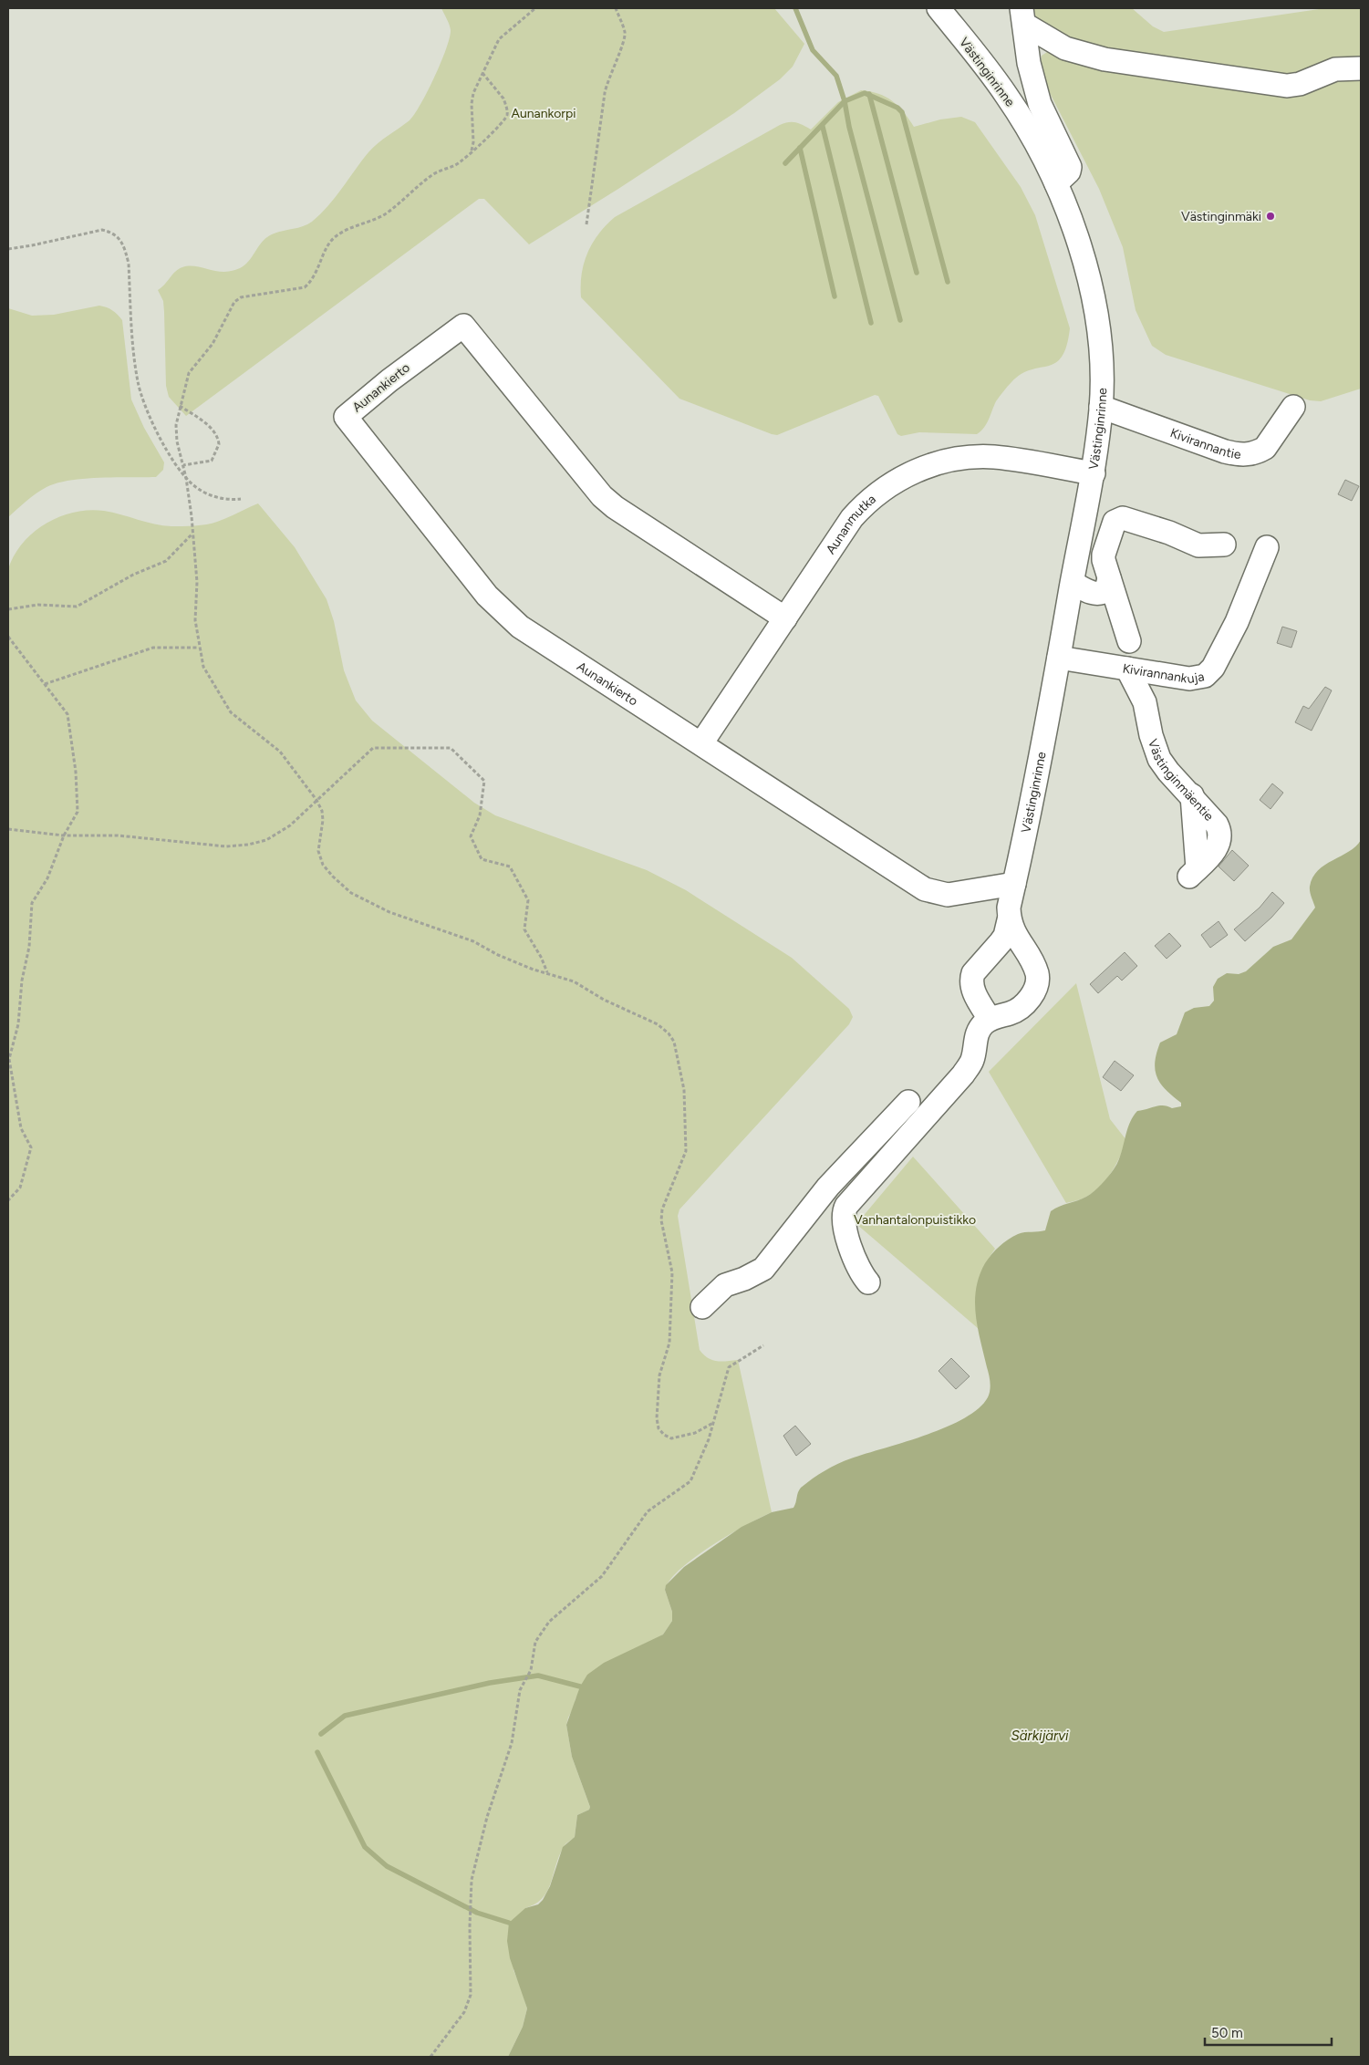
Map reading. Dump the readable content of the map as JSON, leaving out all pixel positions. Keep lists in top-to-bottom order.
{
  "streets": {
    "street": [
      "Västinginrinne",
      "Aunankierto",
      "Kivirannantie",
      "Aunanmutka",
      "Kivirannankuja",
      "Västinginmäentie"
    ]
  },
  "crossings": [
    ["Västinginrinne", "Aunankierto"],
    ["Västinginrinne", "Kivirannantie"],
    ["Västinginrinne", "Aunanmutka"],
    ["Västinginrinne", "Kivirannankuja"],
    ["Aunankierto", "Aunanmutka"],
    ["Kivirannankuja", "Västinginmäentie"]
  ],
  "water": ["Särkijärvi"],
  "parks": ["Aunankorpi", "Vanhantalonpuistikko"],
  "places": ["Västinginmäki"],
  "scale_bar": "50 m"
}
